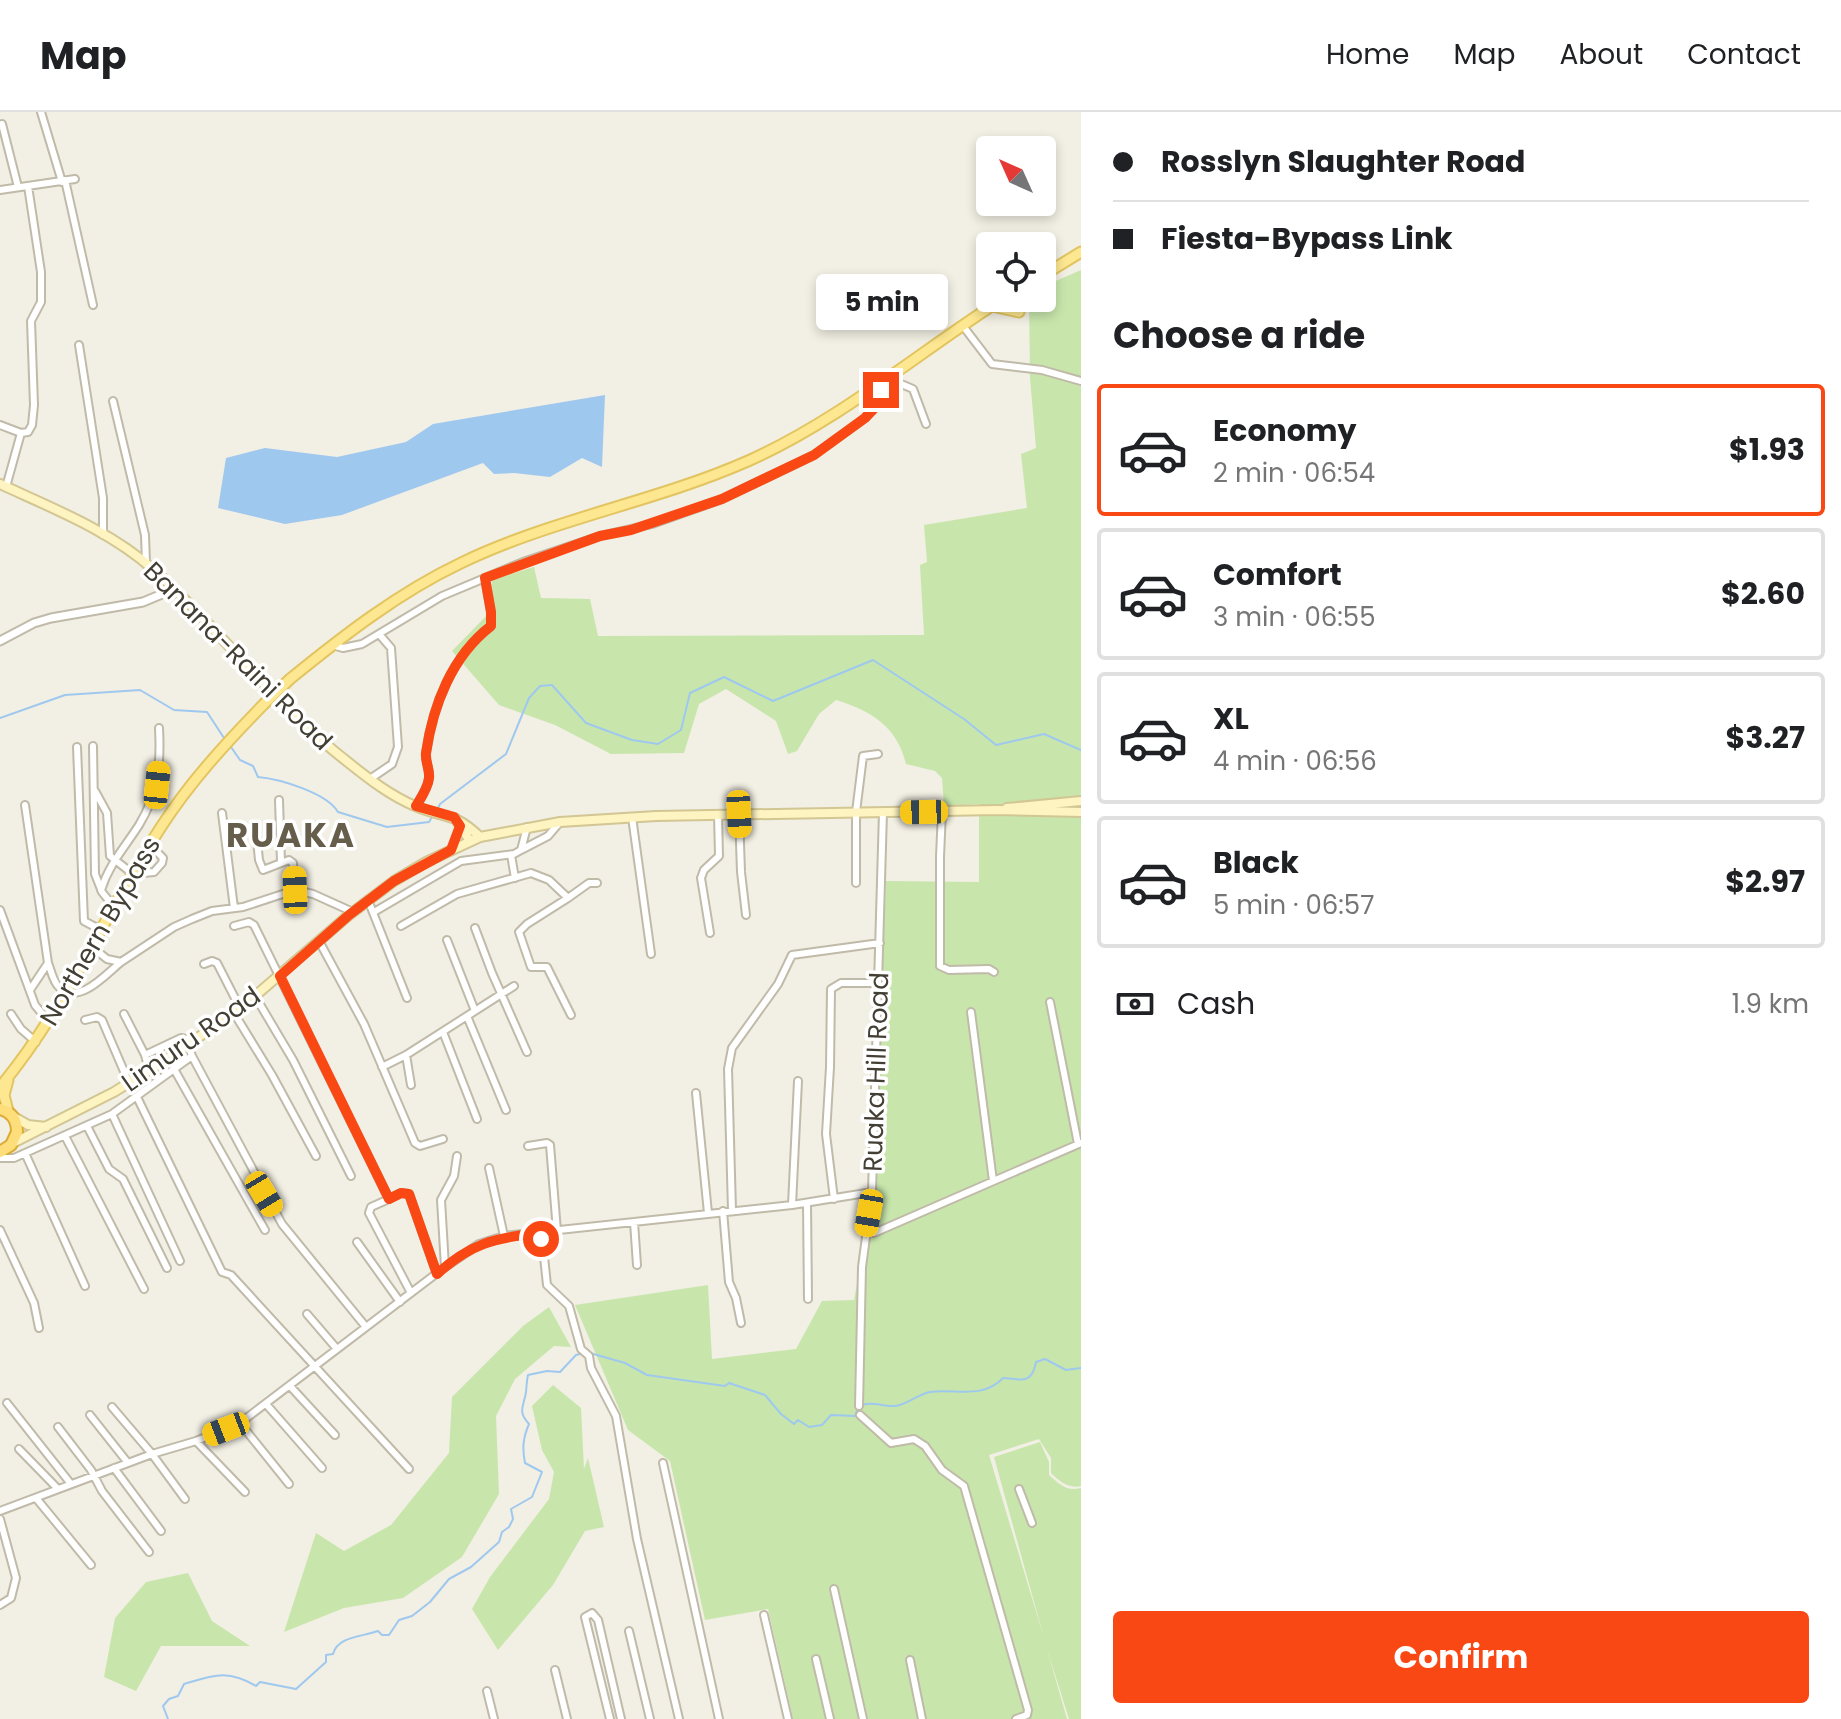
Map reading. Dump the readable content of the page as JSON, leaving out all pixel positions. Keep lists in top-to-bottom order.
{
  "streets": {
    "highway": ["Northern Bypass"],
    "main road": ["Banana-Raini Road", "Limuru Road"],
    "street": ["Ruaka Hill Road"]
  },
  "crossings": [
    ["Northern Bypass", "Limuru Road"],
    ["Limuru Road", "Ruaka Hill Road"]
  ],
  "districts": ["RUAKA"],
  "north": "top left",
  "page": {
    "header": "Map",
    "nav": [
      "Home",
      "Map",
      "About",
      "Contact"
    ],
    "banner": ["Rosslyn Slaughter Road", "Fiesta-Bypass Link"],
    "bubble": "5 min",
    "heading": "Choose a ride",
    "list": [
      {
        "name": "Economy",
        "note": "2 min · 06:54",
        "value": "$1.93"
      },
      {
        "name": "Comfort",
        "note": "3 min · 06:55",
        "value": "$2.60"
      },
      {
        "name": "XL",
        "note": "4 min · 06:56",
        "value": "$3.27"
      },
      {
        "name": "Black",
        "note": "5 min · 06:57",
        "value": "$2.97"
      }
    ],
    "pay": ["Cash", "1.9 km"],
    "buttons": "Confirm"
  }
}
